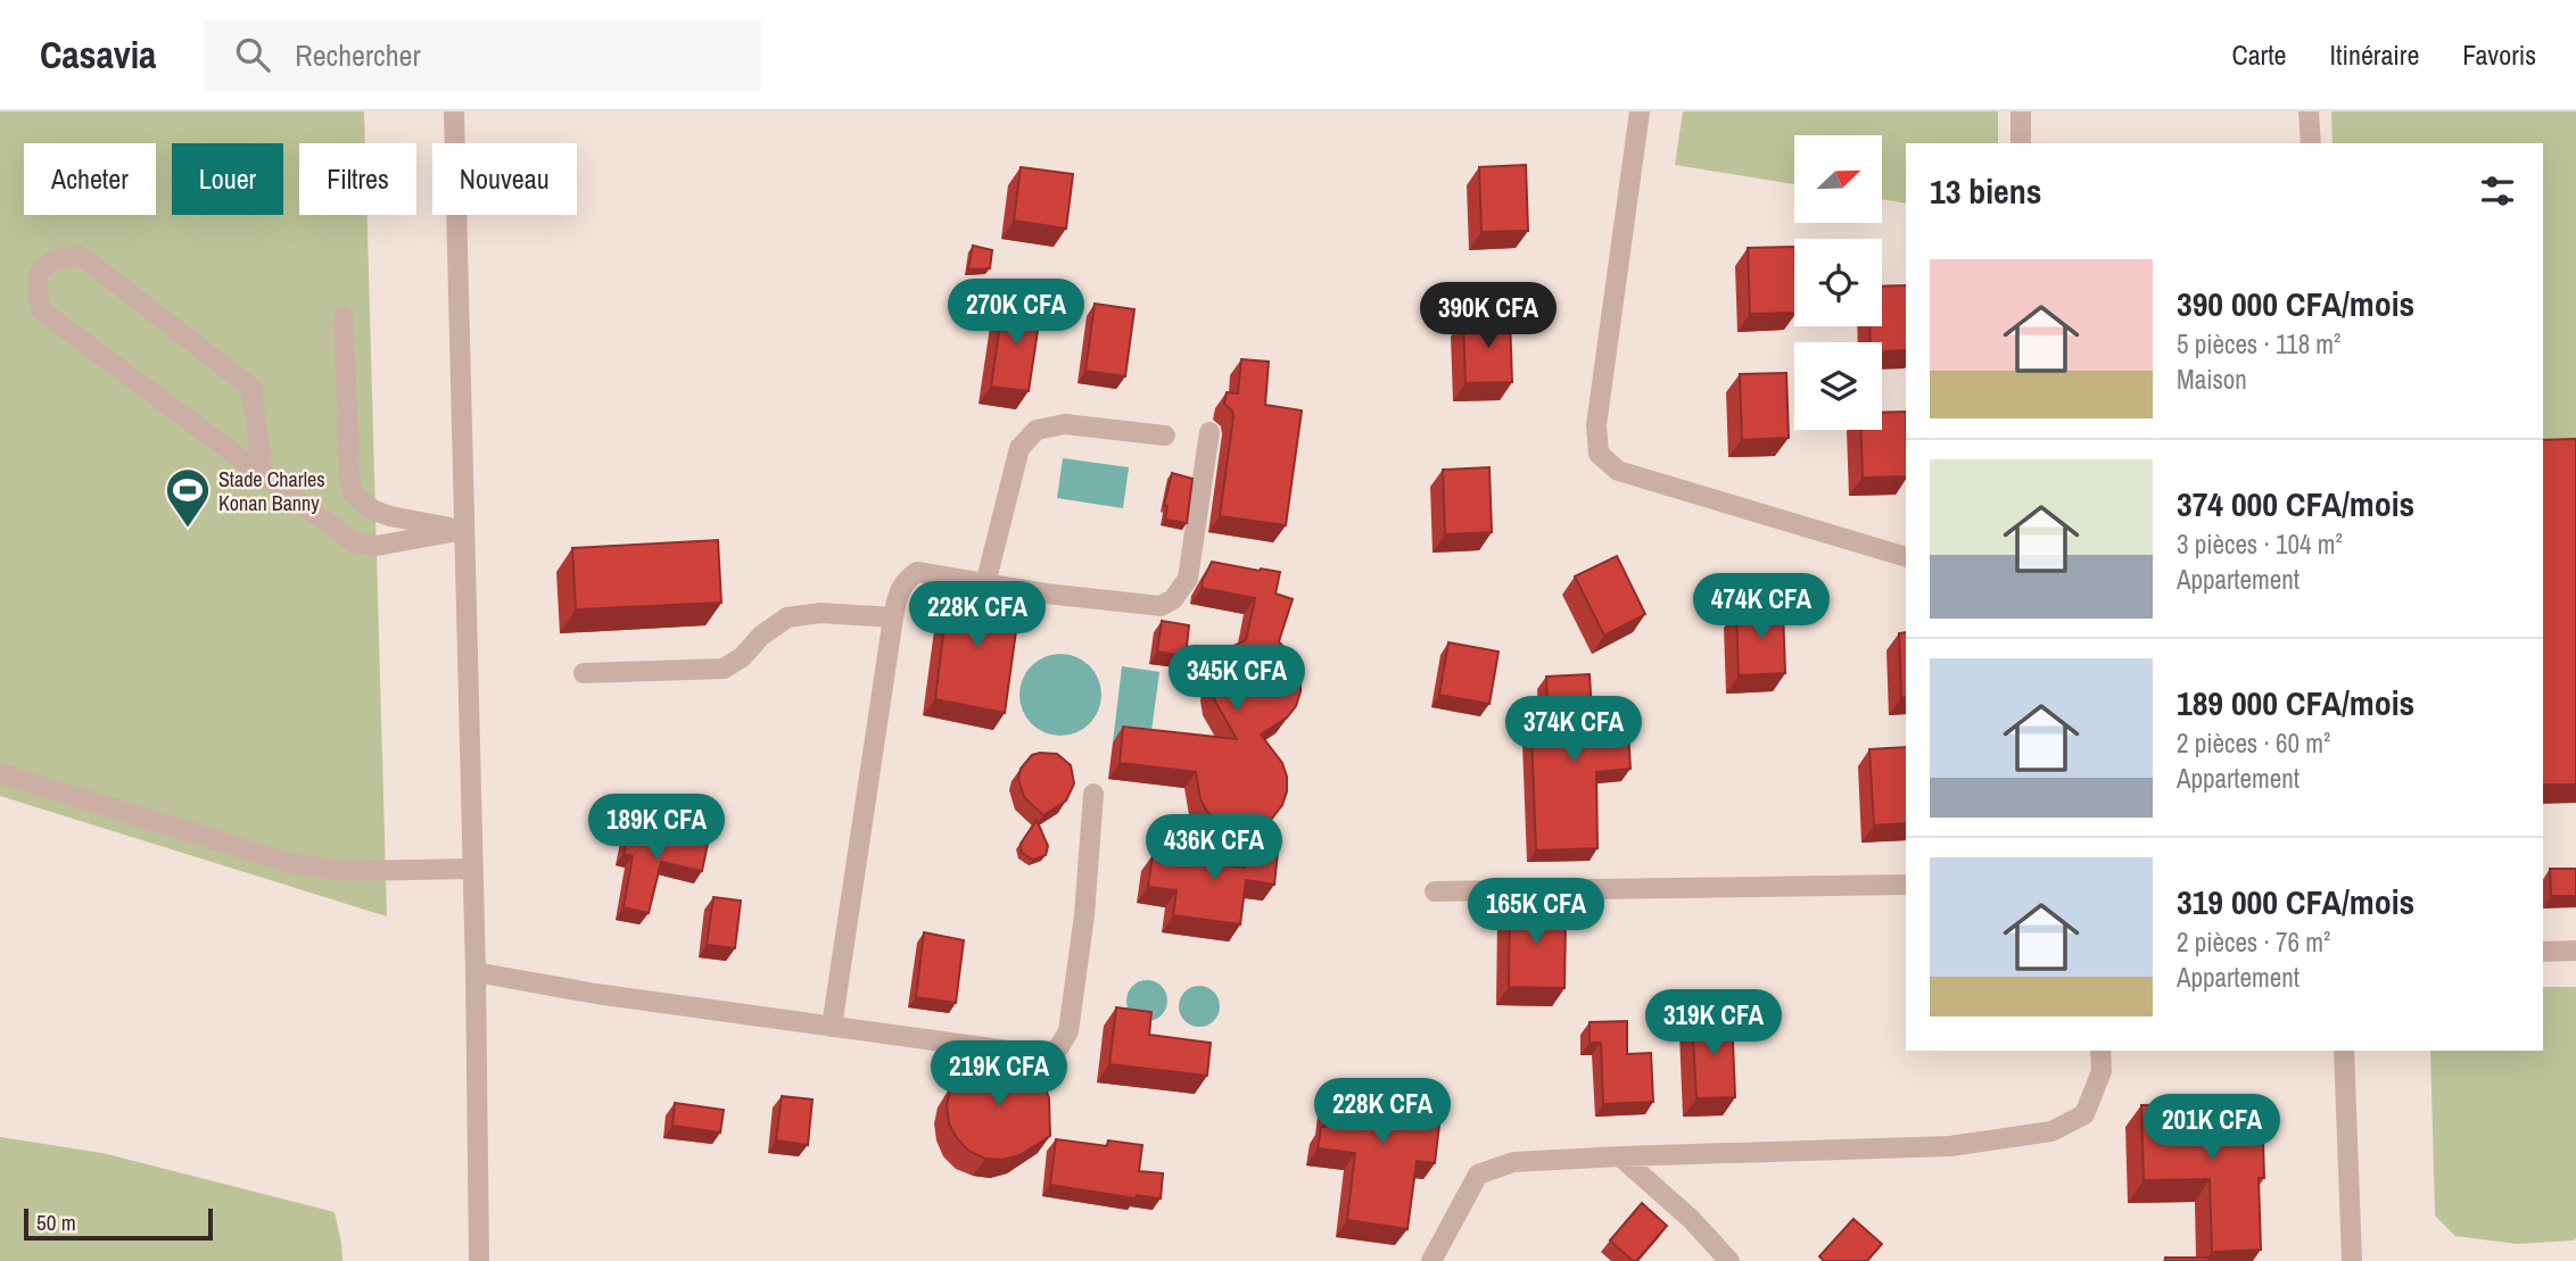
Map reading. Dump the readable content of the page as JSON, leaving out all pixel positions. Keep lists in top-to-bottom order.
{
  "places": {
    "sports": ["Stade Charles Konan Banny"]
  },
  "scale_bar": "50 m",
  "north": "top right",
  "page": {
    "header": "Casavia",
    "search": "Rechercher",
    "nav": ["Carte", "Itinéraire", "Favoris"],
    "chip": [
      "Acheter",
      "Louer",
      "Filtres",
      "Nouveau"
    ],
    "heading": "13 biens",
    "list": [
      {
        "name": "390 000 CFA/mois",
        "note": "5 pièces · 118 m² · Maison"
      },
      {
        "name": "374 000 CFA/mois",
        "note": "3 pièces · 104 m² · Appartement"
      },
      {
        "name": "189 000 CFA/mois",
        "note": "2 pièces · 60 m² · Appartement"
      },
      {
        "name": "319 000 CFA/mois",
        "note": "2 pièces · 76 m² · Appartement"
      }
    ],
    "price": [
      "270K CFA",
      "390K CFA",
      "474K CFA",
      "228K CFA",
      "345K CFA",
      "374K CFA",
      "189K CFA",
      "436K CFA",
      "165K CFA",
      "319K CFA",
      "219K CFA",
      "228K CFA",
      "201K CFA"
    ],
    "scale": "50 m"
  }
}
